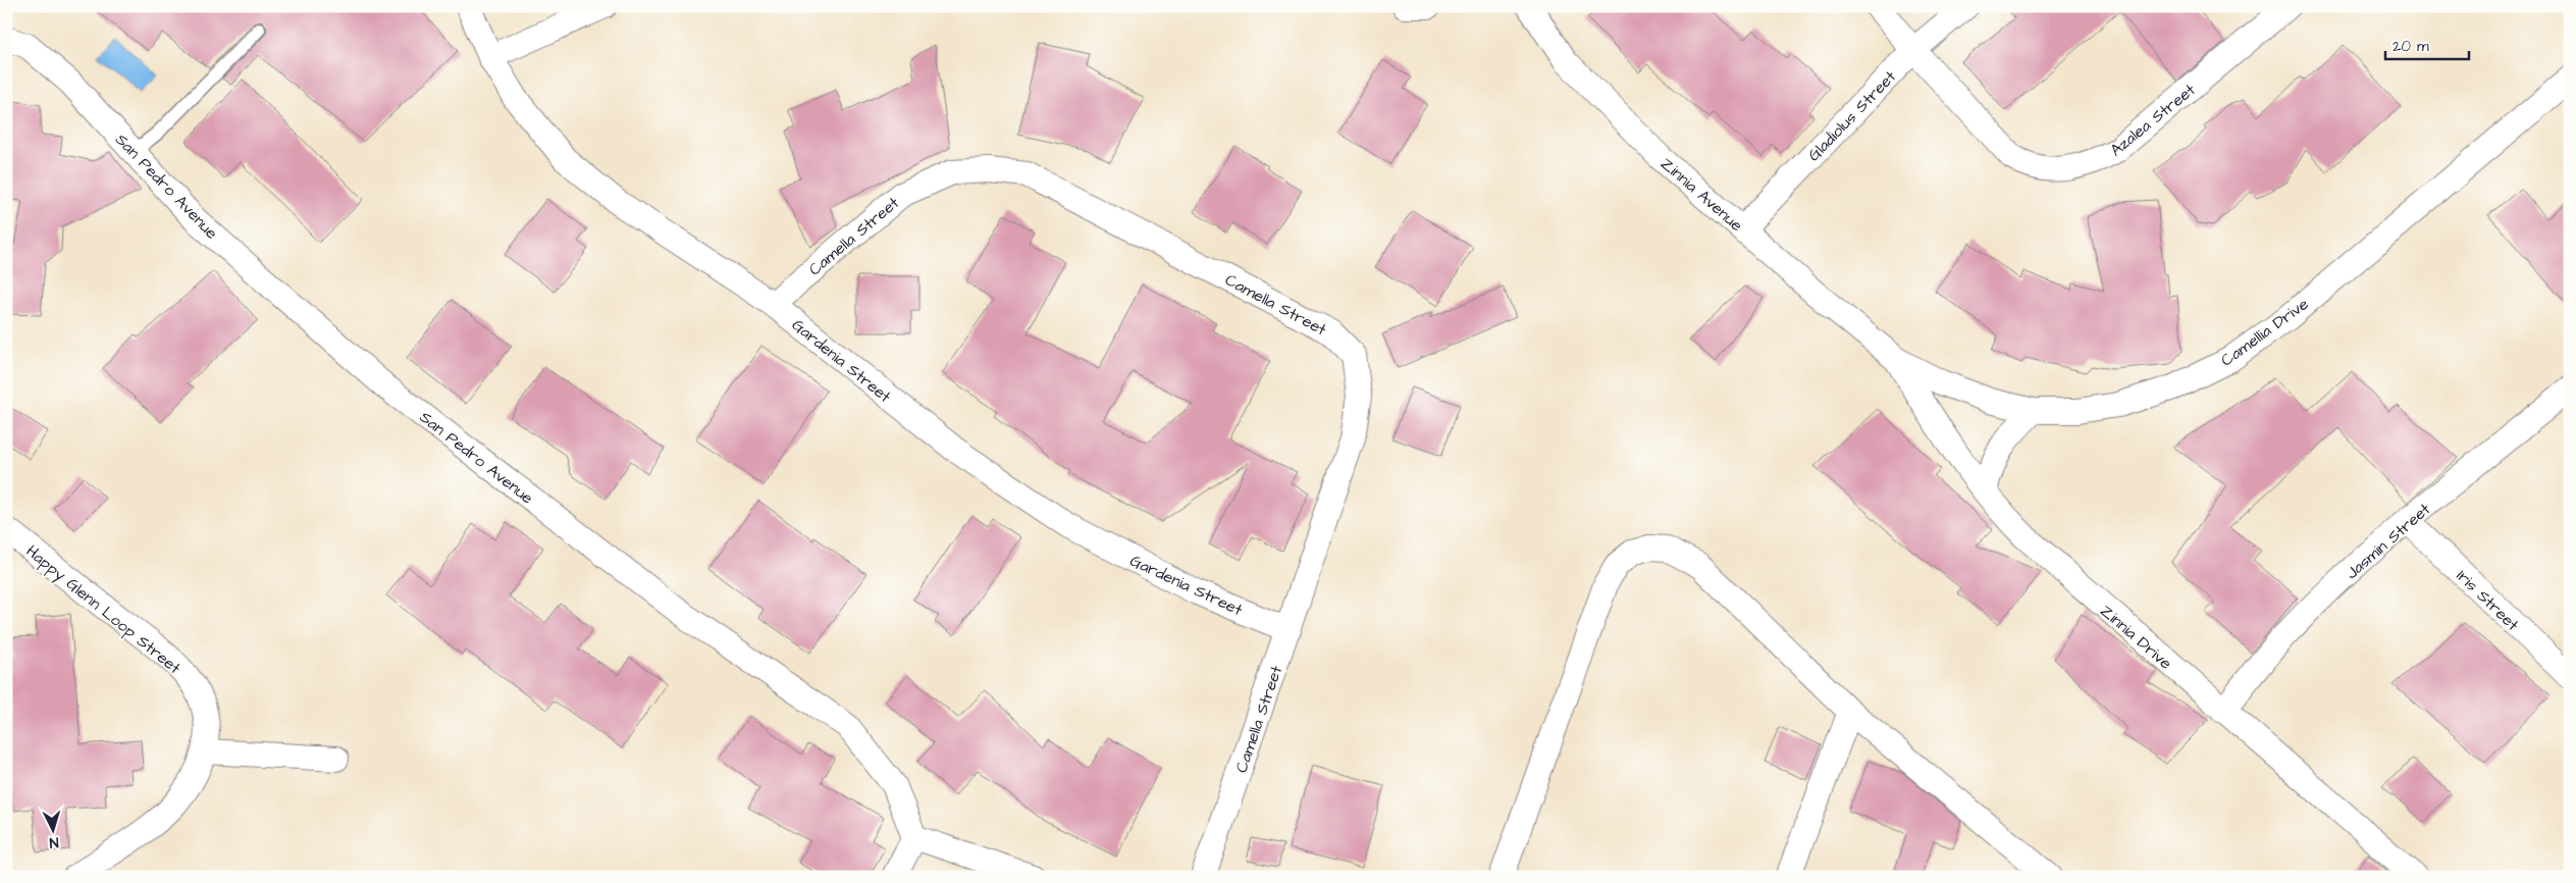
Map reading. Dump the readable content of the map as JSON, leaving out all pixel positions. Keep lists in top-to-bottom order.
{
  "streets": {
    "street": [
      "Gladiolus Street",
      "Azalea Street",
      "San Pedro Avenue",
      "Zinnia Avenue",
      "Camella Street",
      "Camellia Drive",
      "Gardenia Street",
      "Jasmin Street",
      "Iris Street",
      "Happy Glenn Loop Street",
      "Zinnia Drive"
    ]
  },
  "crossings": [
    ["Gladiolus Street", "Azalea Street"],
    ["Gladiolus Street", "Zinnia Avenue"],
    ["Zinnia Avenue", "Camellia Drive"],
    ["Zinnia Avenue", "Zinnia Drive"],
    ["Camella Street", "Gardenia Street"],
    ["Camellia Drive", "Zinnia Drive"],
    ["Jasmin Street", "Iris Street"],
    ["Jasmin Street", "Zinnia Drive"]
  ],
  "scale_bar": "20 m",
  "north": "bottom"
}
